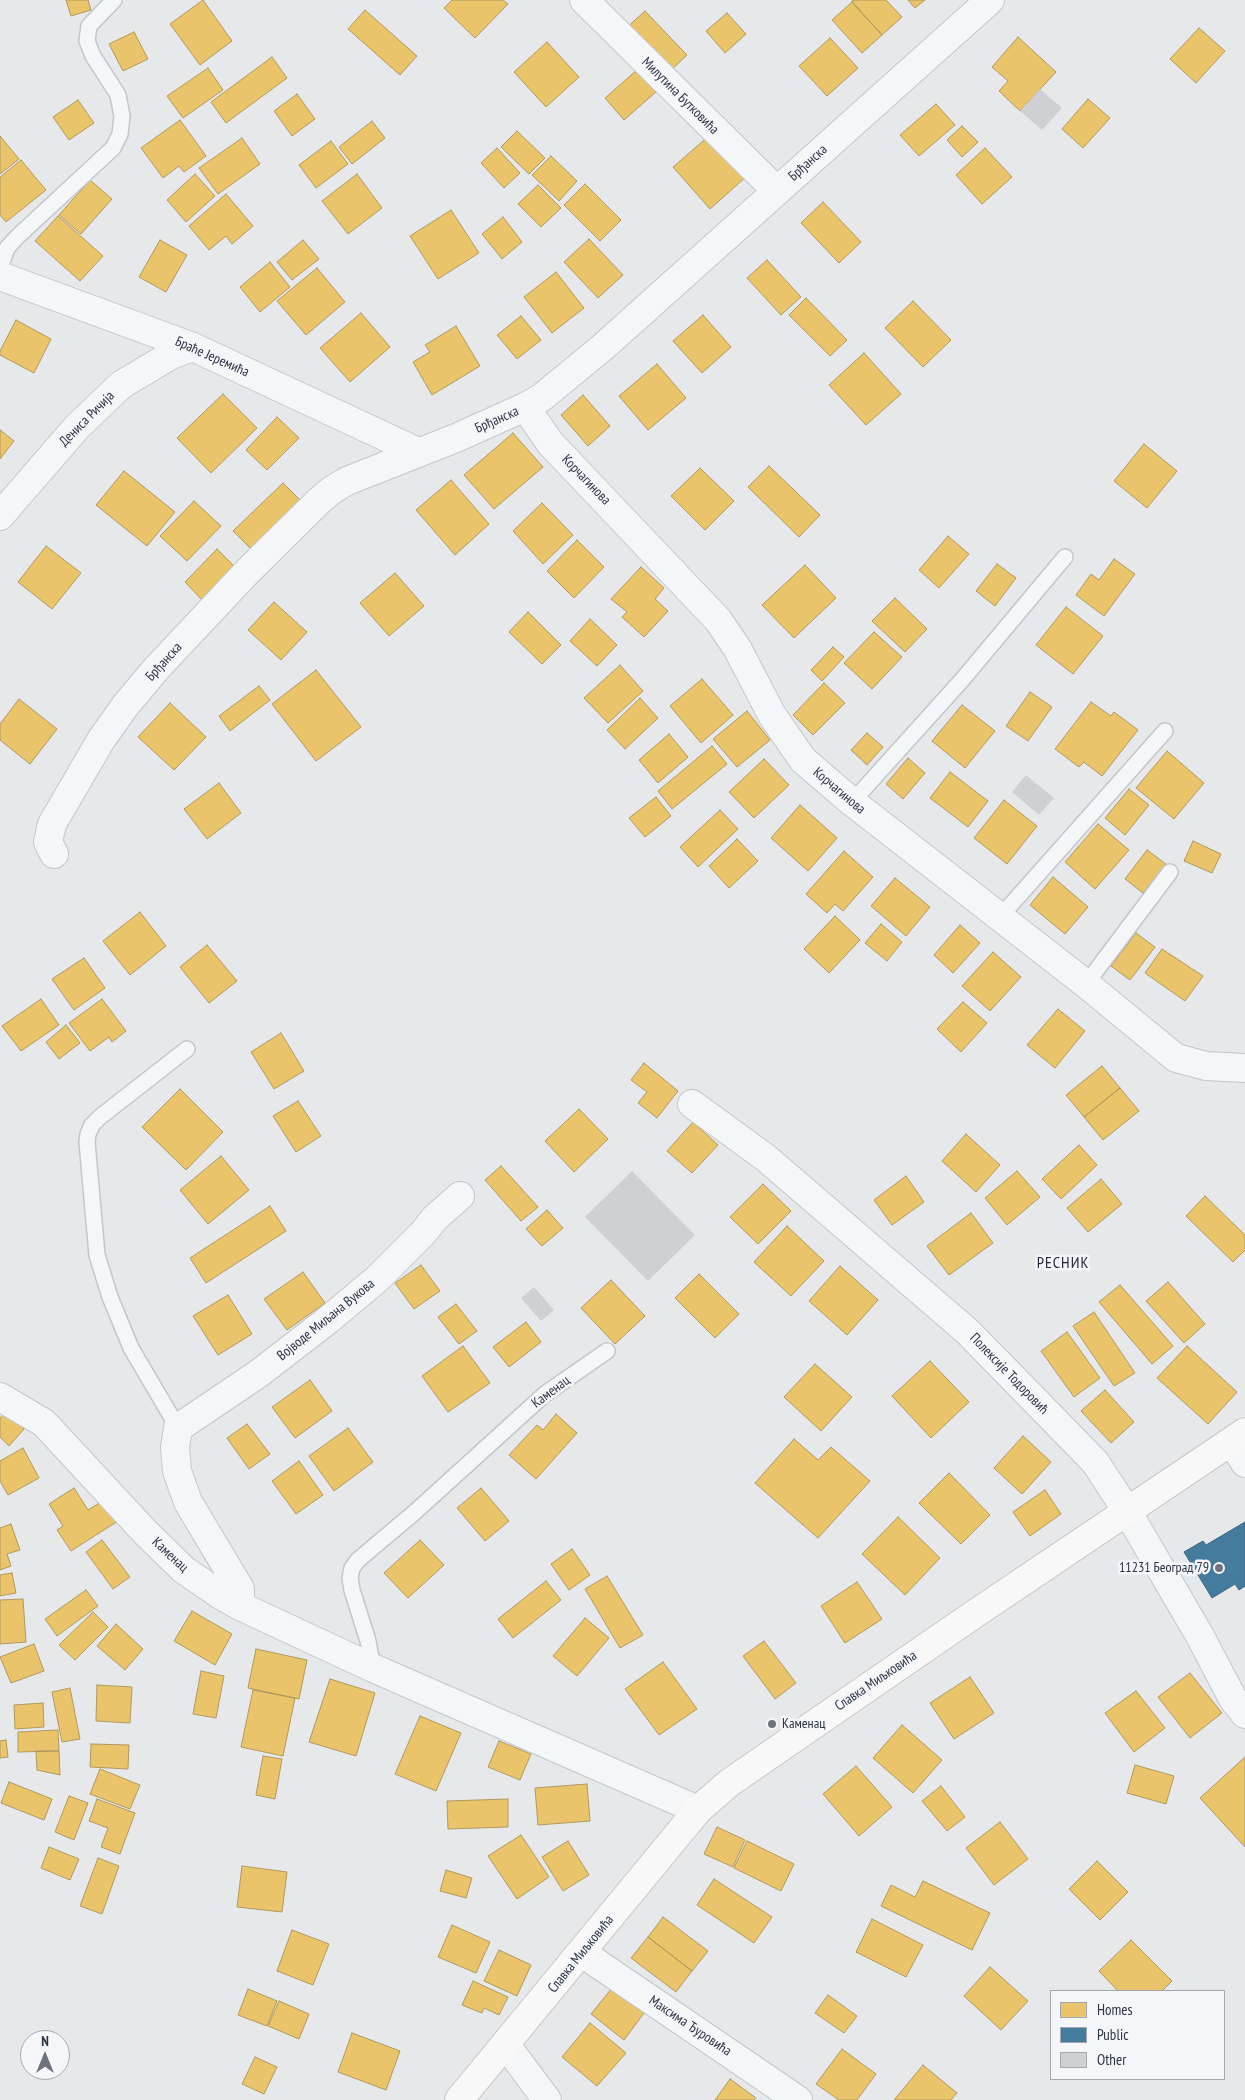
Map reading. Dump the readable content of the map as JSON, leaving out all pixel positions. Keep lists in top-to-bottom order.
{
  "streets": {
    "street": [
      "Милутина Бутковића",
      "Брђанска",
      "Браће Јеремића",
      "Дениса Ричија",
      "Корчагинова",
      "Војводе Миљана Вукова",
      "Полексије Тодоровић",
      "Каменац",
      "Славка Миљковића",
      "Максима Ђуровића"
    ]
  },
  "crossings": [
    ["Милутина Бутковића", "Брђанска"],
    ["Брђанска", "Браће Јеремића"],
    ["Брђанска", "Корчагинова"],
    ["Браће Јеремића", "Дениса Ричија"],
    ["Полексије Тодоровић", "Славка Миљковића"],
    ["Каменац", "Славка Миљковића"],
    ["Славка Миљковића", "Максима Ђуровића"]
  ],
  "districts": ["РЕСНИК"],
  "places": ["11231 Београд 79", "Каменац"],
  "legend": ["Homes", "Public", "Other"],
  "north": "top"
}
